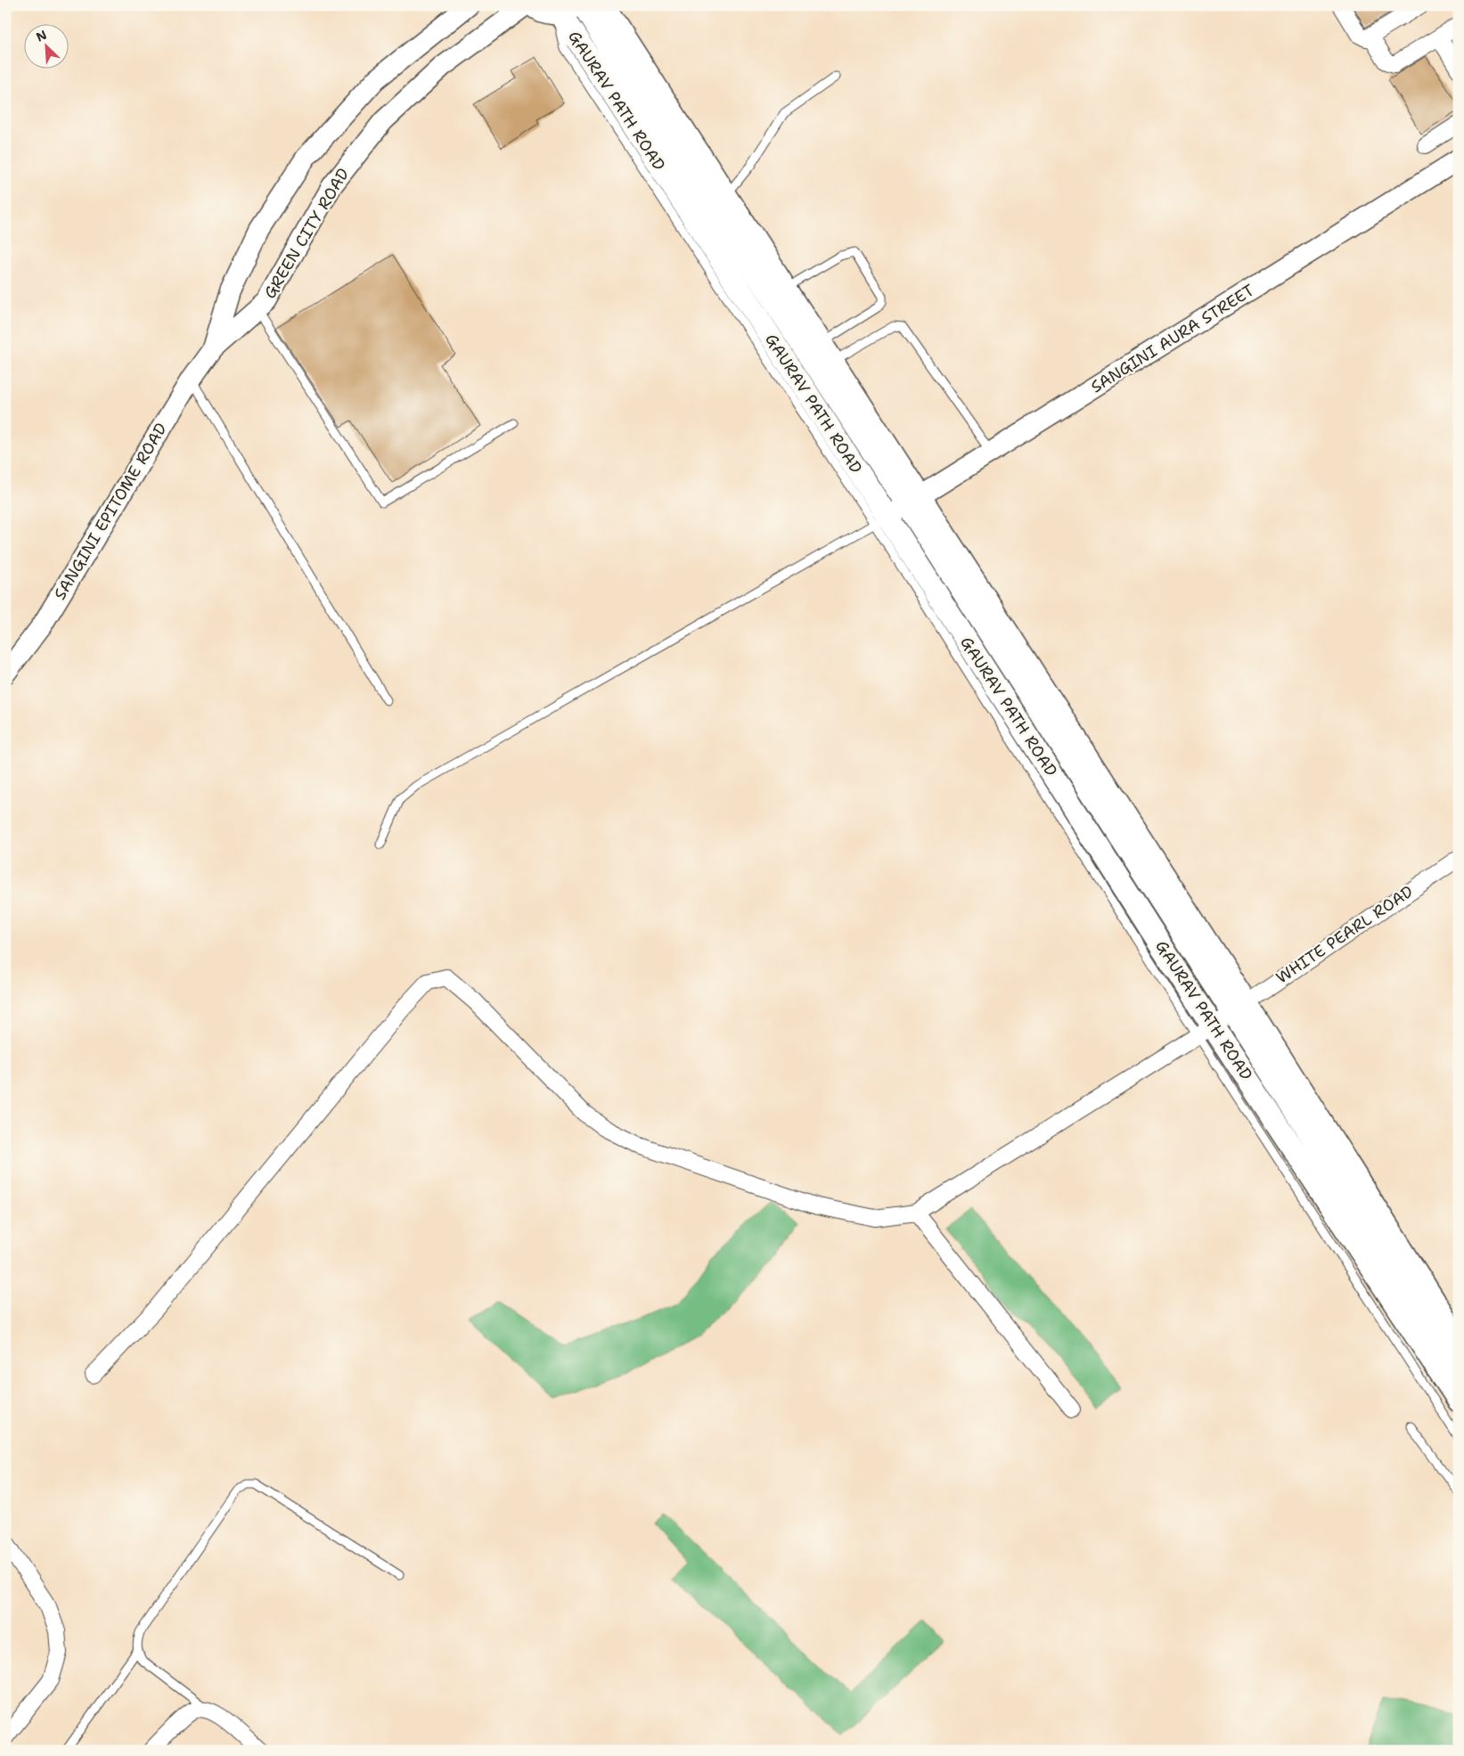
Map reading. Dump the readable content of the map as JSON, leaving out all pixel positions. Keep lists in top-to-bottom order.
{
  "streets": {
    "main road": ["GAURAV PATH ROAD"],
    "street": [
      "GREEN CITY ROAD",
      "SANGINI AURA STREET",
      "SANGINI EPITOME ROAD",
      "WHITE PEARL ROAD"
    ]
  },
  "crossings": [
    ["GAURAV PATH ROAD", "SANGINI AURA STREET"],
    ["GAURAV PATH ROAD", "WHITE PEARL ROAD"],
    ["GREEN CITY ROAD", "SANGINI EPITOME ROAD"]
  ],
  "north": "top left"
}
